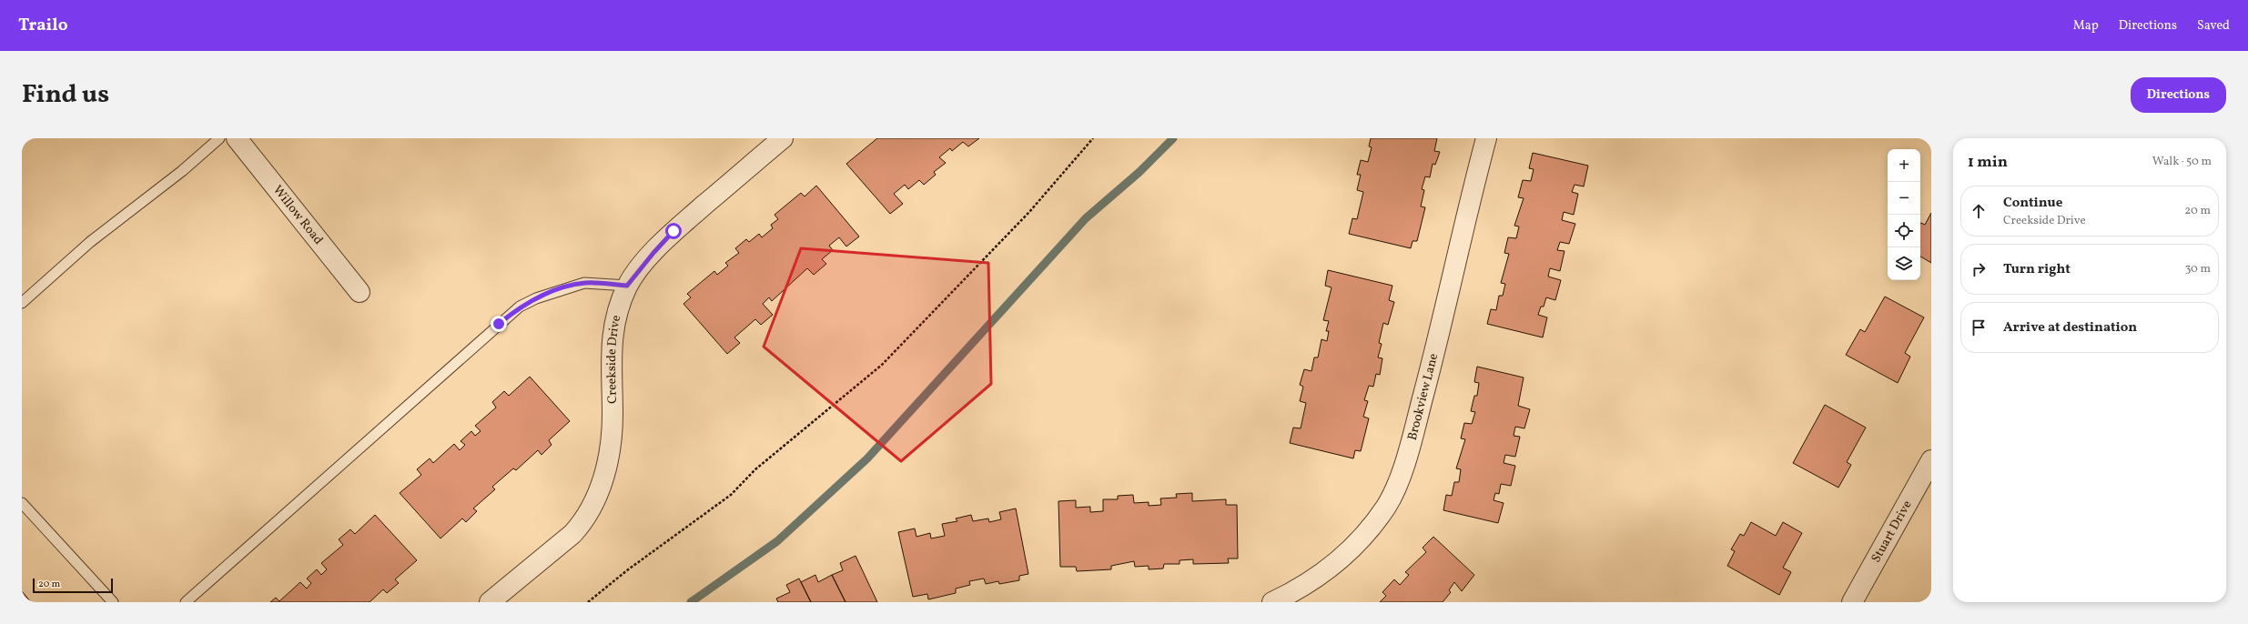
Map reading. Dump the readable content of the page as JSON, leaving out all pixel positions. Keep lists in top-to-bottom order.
{
  "streets": {
    "street": [
      "Willow Road",
      "Creekside Drive",
      "Brookview Lane",
      "Stuart Drive"
    ]
  },
  "scale_bar": "20 m",
  "page": {
    "header": "Trailo",
    "nav": ["Map", "Directions", "Saved"],
    "title": "Find us",
    "buttons": "Directions",
    "heading": ["1 min", "Walk · 50 m"],
    "map_buttons": ["+", "−"],
    "list": [
      ["Continue", "Creekside Drive", "20 m"],
      ["Turn right", "30 m"],
      "Arrive at destination"
    ],
    "scale": "20 m"
  }
}
